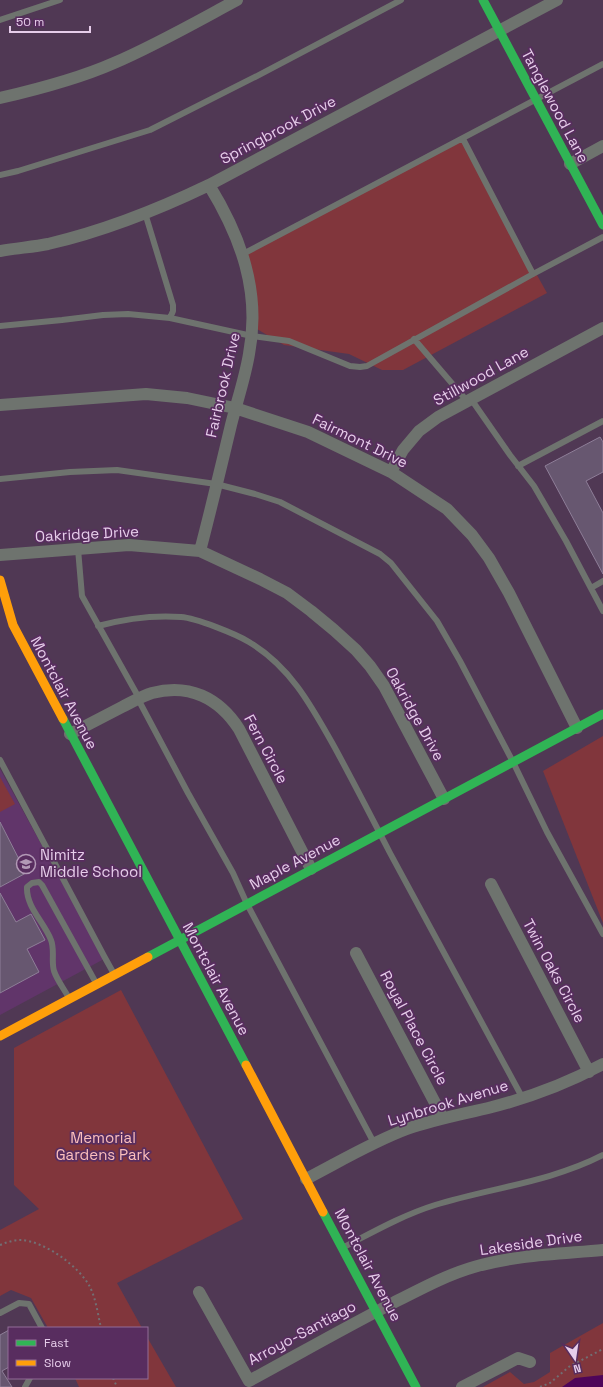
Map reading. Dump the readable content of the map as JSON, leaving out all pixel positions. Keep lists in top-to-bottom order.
{
  "streets": {
    "main road": ["Tanglewood Lane", "Montclair Avenue", "Maple Avenue"],
    "street": [
      "Springbrook Drive",
      "Stillwood Lane",
      "Fairbrook Drive",
      "Fairmont Drive",
      "Oakridge Drive",
      "Fern Circle",
      "Twin Oaks Circle",
      "Royal Place Circle",
      "Lynbrook Avenue",
      "Lakeside Drive",
      "Arroyo-Santiago"
    ]
  },
  "crossings": [
    ["Tanglewood Lane", "Springbrook Drive"],
    ["Springbrook Drive", "Fairbrook Drive"],
    ["Stillwood Lane", "Fairmont Drive"],
    ["Fairbrook Drive", "Fairmont Drive"],
    ["Fairbrook Drive", "Oakridge Drive"],
    ["Fairmont Drive", "Maple Avenue"],
    ["Oakridge Drive", "Maple Avenue"],
    ["Montclair Avenue", "Fern Circle"],
    ["Montclair Avenue", "Maple Avenue"],
    ["Montclair Avenue", "Lynbrook Avenue"],
    ["Montclair Avenue", "Lakeside Drive"],
    ["Montclair Avenue", "Arroyo-Santiago"],
    ["Fern Circle", "Maple Avenue"],
    ["Twin Oaks Circle", "Lynbrook Avenue"],
    ["Royal Place Circle", "Lynbrook Avenue"],
    ["Lakeside Drive", "Arroyo-Santiago"]
  ],
  "parks": ["Memorial Gardens Park"],
  "places": {
    "school or university": ["Nimitz Middle School"]
  },
  "legend": ["Fast", "Slow"],
  "scale_bar": "50 m",
  "north": "bottom"
}
